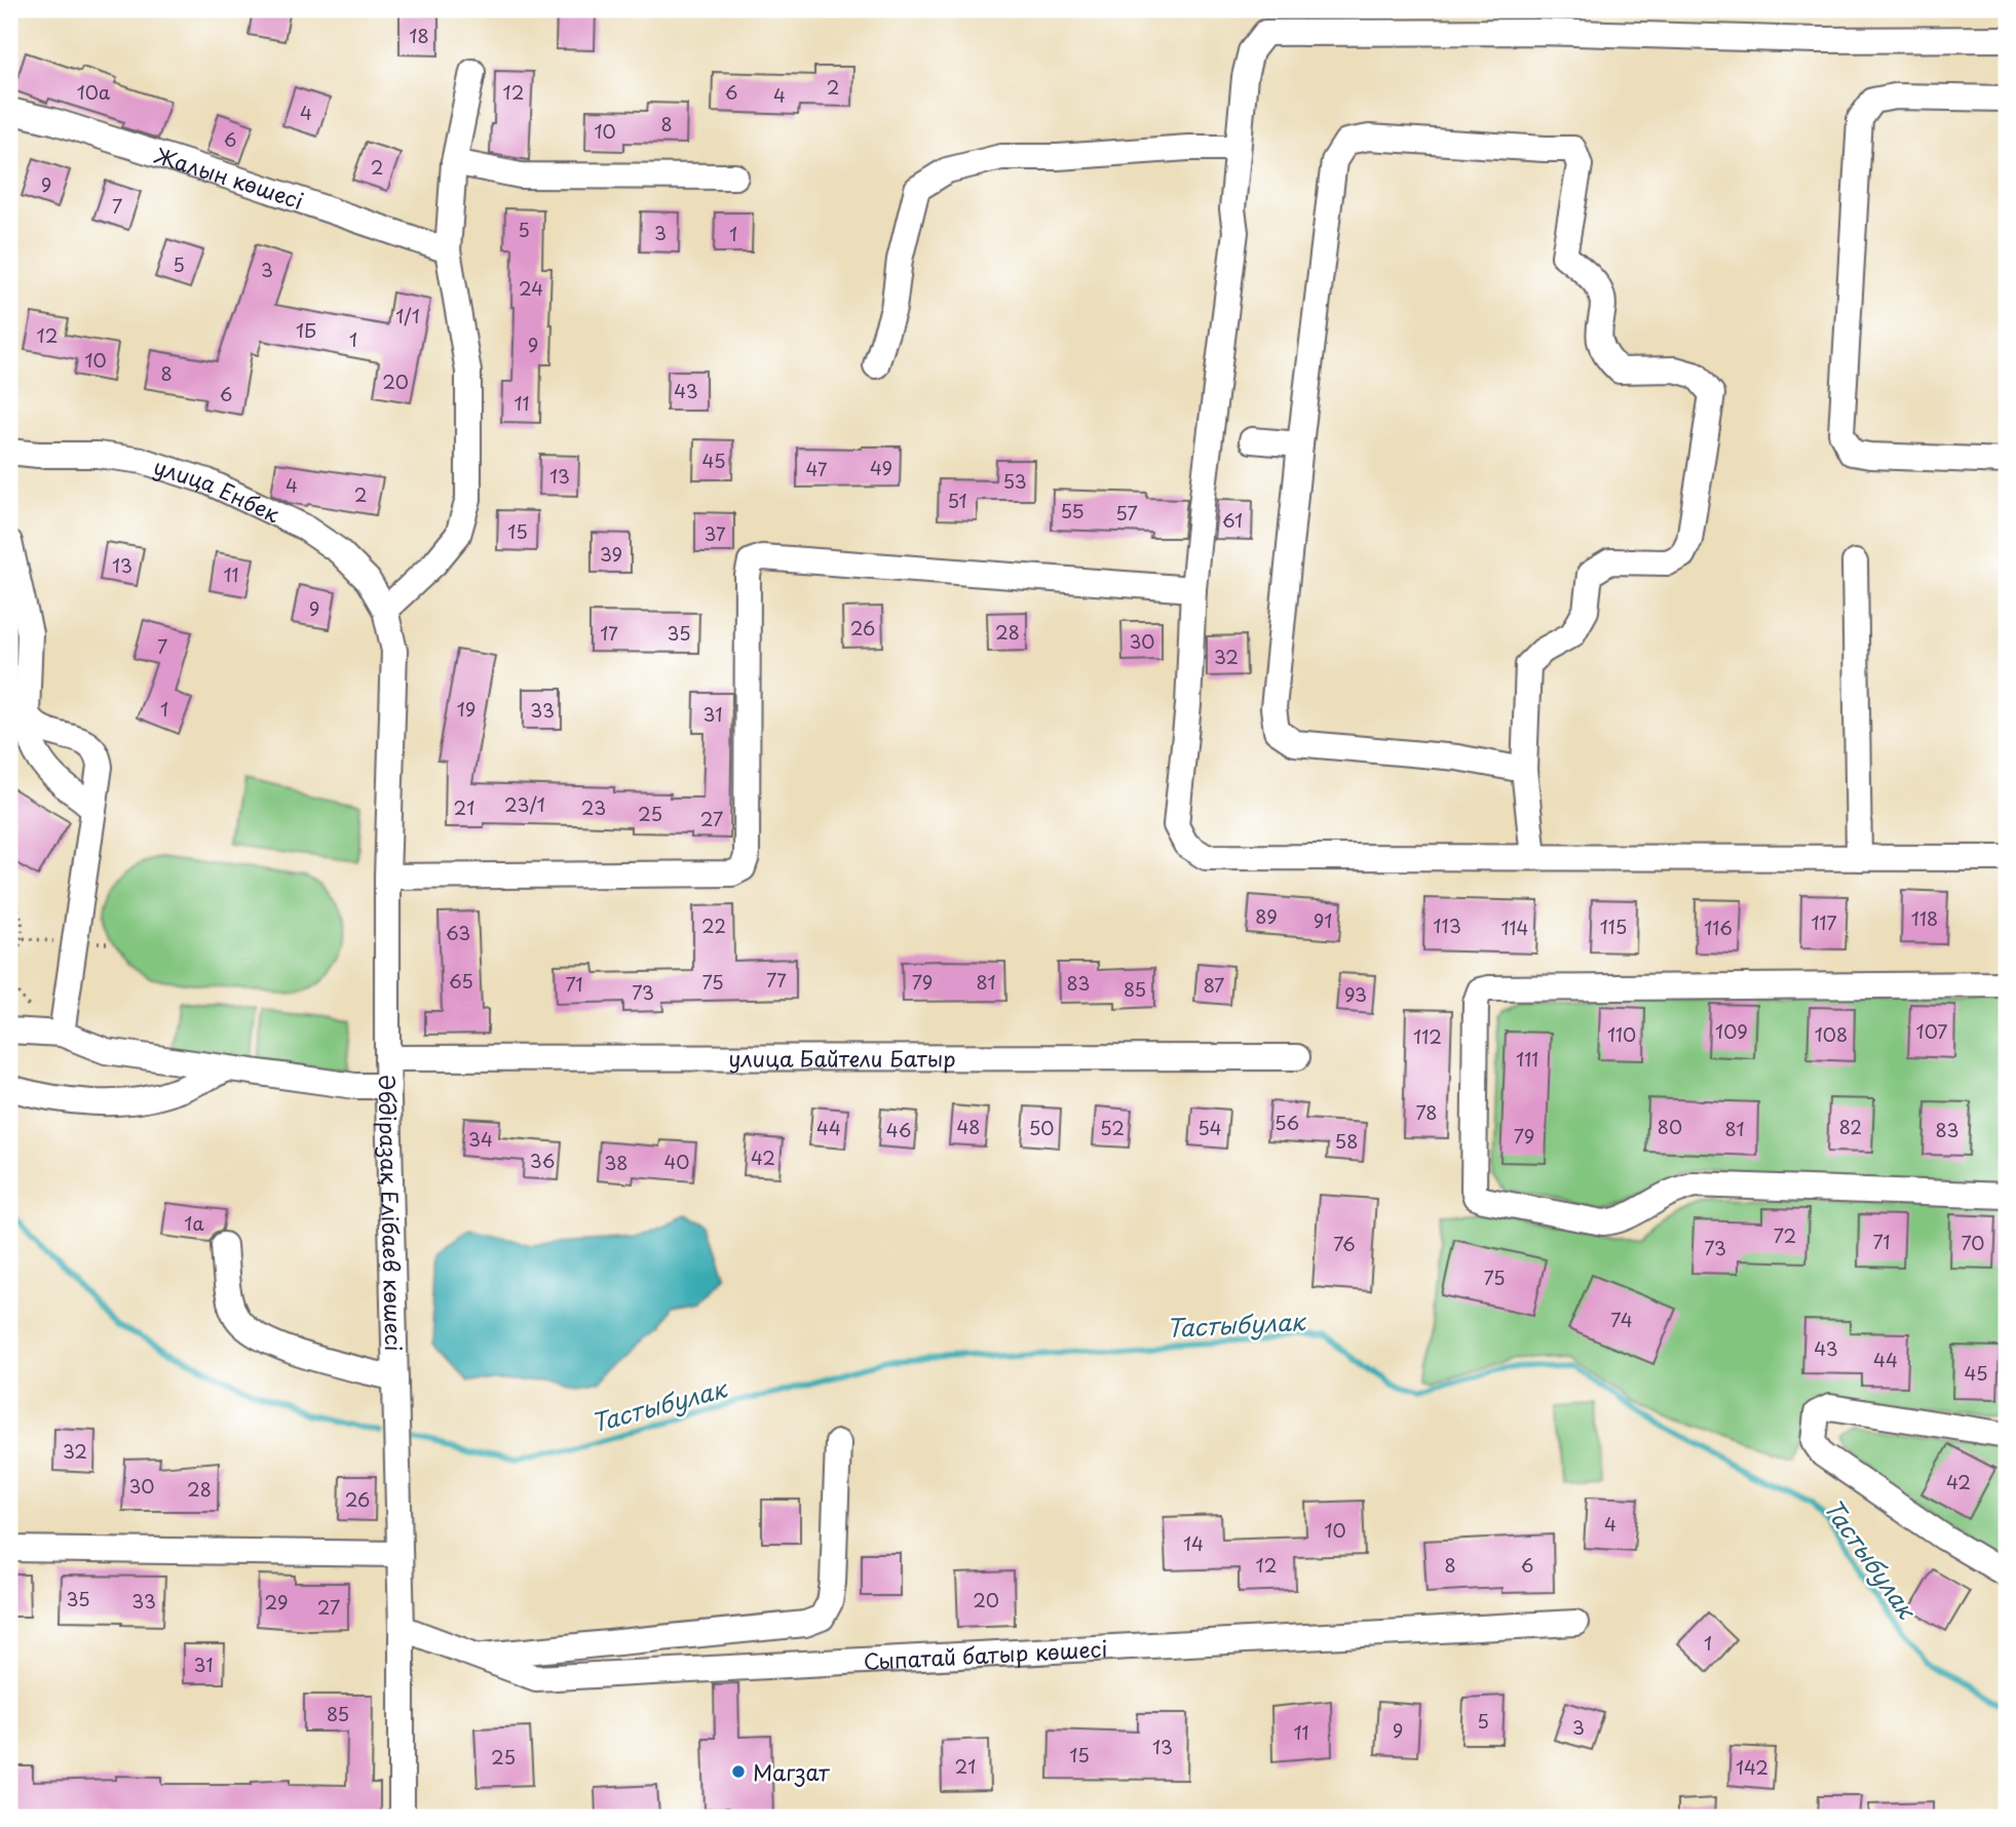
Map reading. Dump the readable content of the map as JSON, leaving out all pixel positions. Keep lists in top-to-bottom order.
{
  "streets": {
    "street": [
      "Жалын көшесі",
      "улица Енбек",
      "улица Байтели Батыр",
      "Әбдіразақ Елібаев көшесі",
      "Сыпатай батыр көшесі"
    ]
  },
  "crossings": [
    ["улица Енбек", "Әбдіразақ Елібаев көшесі"],
    ["улица Байтели Батыр", "Әбдіразақ Елібаев көшесі"],
    ["Әбдіразақ Елібаев көшесі", "Сыпатай батыр көшесі"]
  ],
  "water": ["Тастыбулак"],
  "places": ["Магзат"],
  "house_numbers": [
    "18",
    "2",
    "10а",
    "12",
    "6",
    "4",
    "4",
    "8",
    "10",
    "6",
    "2",
    "9",
    "7",
    "5",
    "3",
    "1",
    "5",
    "3",
    "24",
    "1/1",
    "1Б",
    "12",
    "1",
    "9",
    "10",
    "8",
    "20",
    "43",
    "6",
    "11",
    "45",
    "49",
    "47",
    "13",
    "53",
    "4",
    "2",
    "51",
    "55",
    "57",
    "61",
    "15",
    "37",
    "39",
    "13",
    "11",
    "9",
    "26",
    "28",
    "17",
    "35",
    "30",
    "7",
    "32",
    "1",
    "19",
    "33",
    "31",
    "23/1",
    "21",
    "23",
    "25",
    "27",
    "89",
    "118",
    "91",
    "117",
    "22",
    "113",
    "115",
    "114",
    "116",
    "63",
    "77",
    "65",
    "75",
    "79",
    "81",
    "83",
    "71",
    "87",
    "85",
    "73",
    "93",
    "109",
    "107",
    "110",
    "108",
    "112",
    "111",
    "78",
    "56",
    "48",
    "80",
    "82",
    "44",
    "50",
    "52",
    "54",
    "81",
    "46",
    "83",
    "79",
    "34",
    "58",
    "42",
    "36",
    "40",
    "38",
    "1а",
    "72",
    "71",
    "70",
    "76",
    "73",
    "75",
    "74",
    "43",
    "44",
    "45",
    "32",
    "42",
    "30",
    "28",
    "26",
    "4",
    "10",
    "14",
    "12",
    "8",
    "6",
    "35",
    "20",
    "33",
    "29",
    "27",
    "1",
    "31",
    "85",
    "5",
    "3",
    "9",
    "11",
    "13",
    "15",
    "25",
    "21",
    "142"
  ]
}
